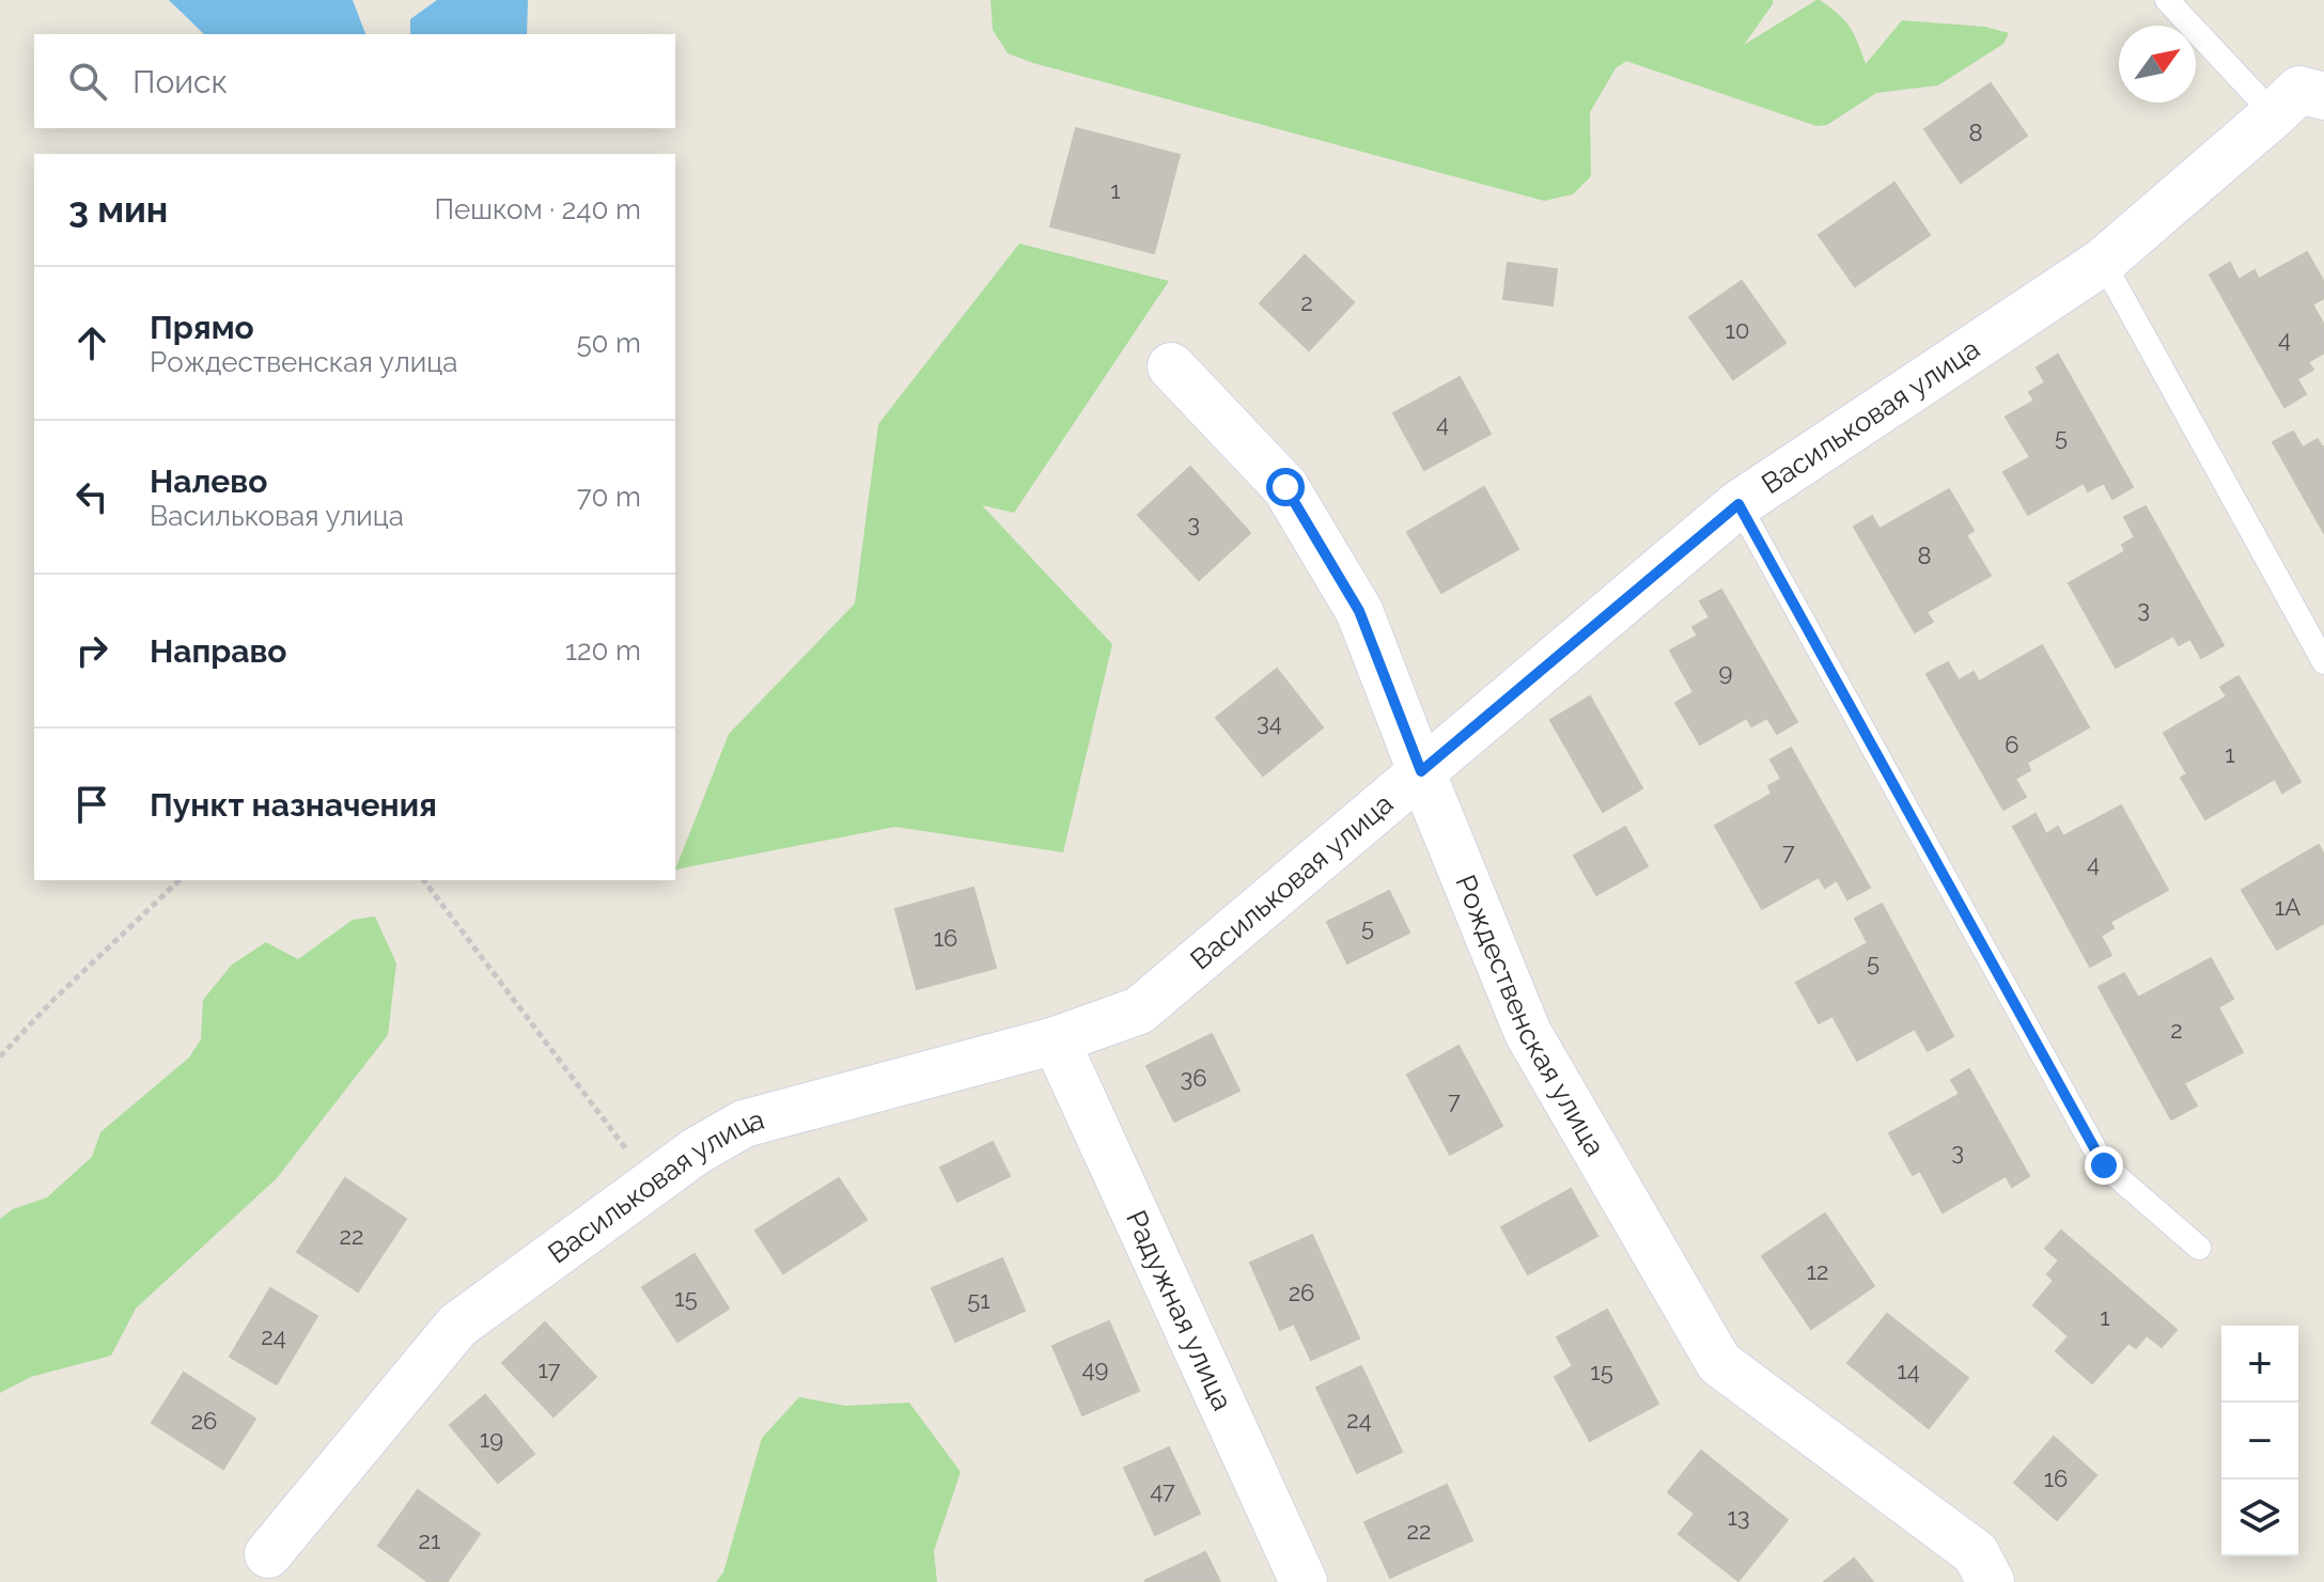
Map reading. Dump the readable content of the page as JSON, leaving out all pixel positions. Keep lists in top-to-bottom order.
{
  "streets": {
    "street": ["Васильковая улица", "Рождественская улица", "Радужная улица"]
  },
  "crossings": [
    ["Васильковая улица", "Рождественская улица"],
    ["Васильковая улица", "Радужная улица"]
  ],
  "house_numbers": [
    "8",
    "1",
    "2",
    "10",
    "4",
    "4",
    "5",
    "3",
    "8",
    "3",
    "9",
    "34",
    "6",
    "1",
    "7",
    "4",
    "1А",
    "5",
    "16",
    "5",
    "2",
    "36",
    "7",
    "3",
    "22",
    "12",
    "26",
    "15",
    "51",
    "1",
    "24",
    "49",
    "17",
    "14",
    "15",
    "24",
    "26",
    "19",
    "16",
    "47",
    "13",
    "22",
    "21"
  ],
  "north": "top right",
  "page": {
    "search": "Поиск",
    "heading": ["3 мин", "Пешком · 240 m"],
    "list": [
      ["Прямо", "Рождественская улица", "50 m"],
      ["Налево", "Васильковая улица", "70 m"],
      ["Направо", "120 m"],
      "Пункт назначения"
    ],
    "map_buttons": ["+", "−"]
  }
}
